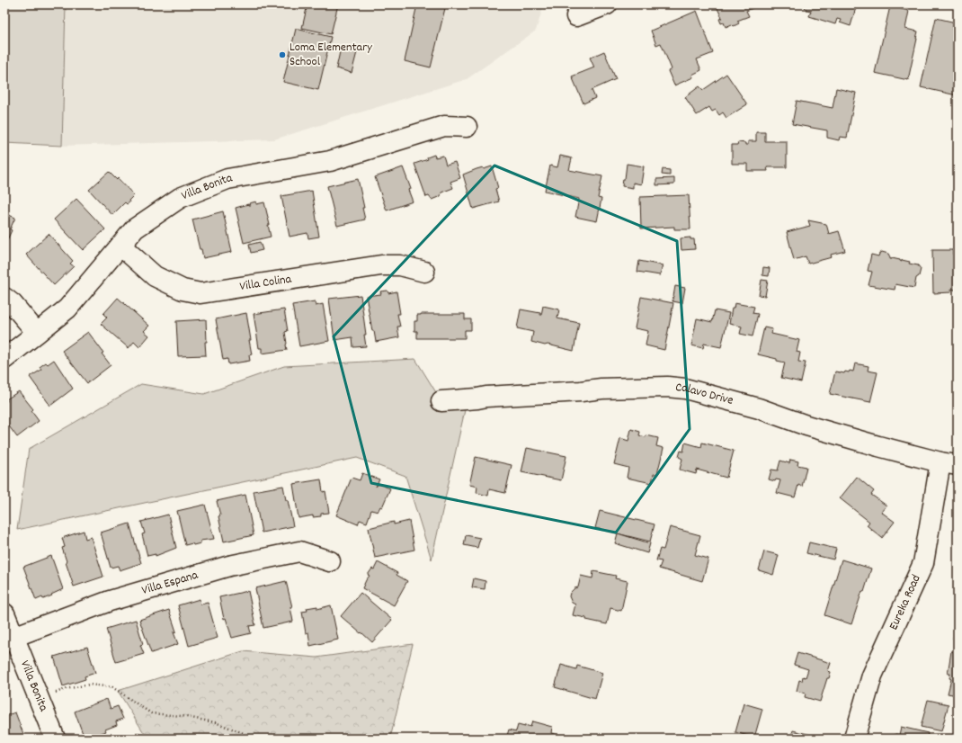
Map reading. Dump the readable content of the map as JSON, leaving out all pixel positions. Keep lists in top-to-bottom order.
{
  "streets": {
    "street": [
      "Villa Bonita",
      "Villa Colina",
      "Calavo Drive",
      "Villa Espana",
      "Eureka Road"
    ]
  },
  "crossings": [
    ["Villa Bonita", "Villa Colina"],
    ["Villa Bonita", "Villa Espana"],
    ["Calavo Drive", "Eureka Road"]
  ],
  "places": ["Loma Elementary School"]
}
